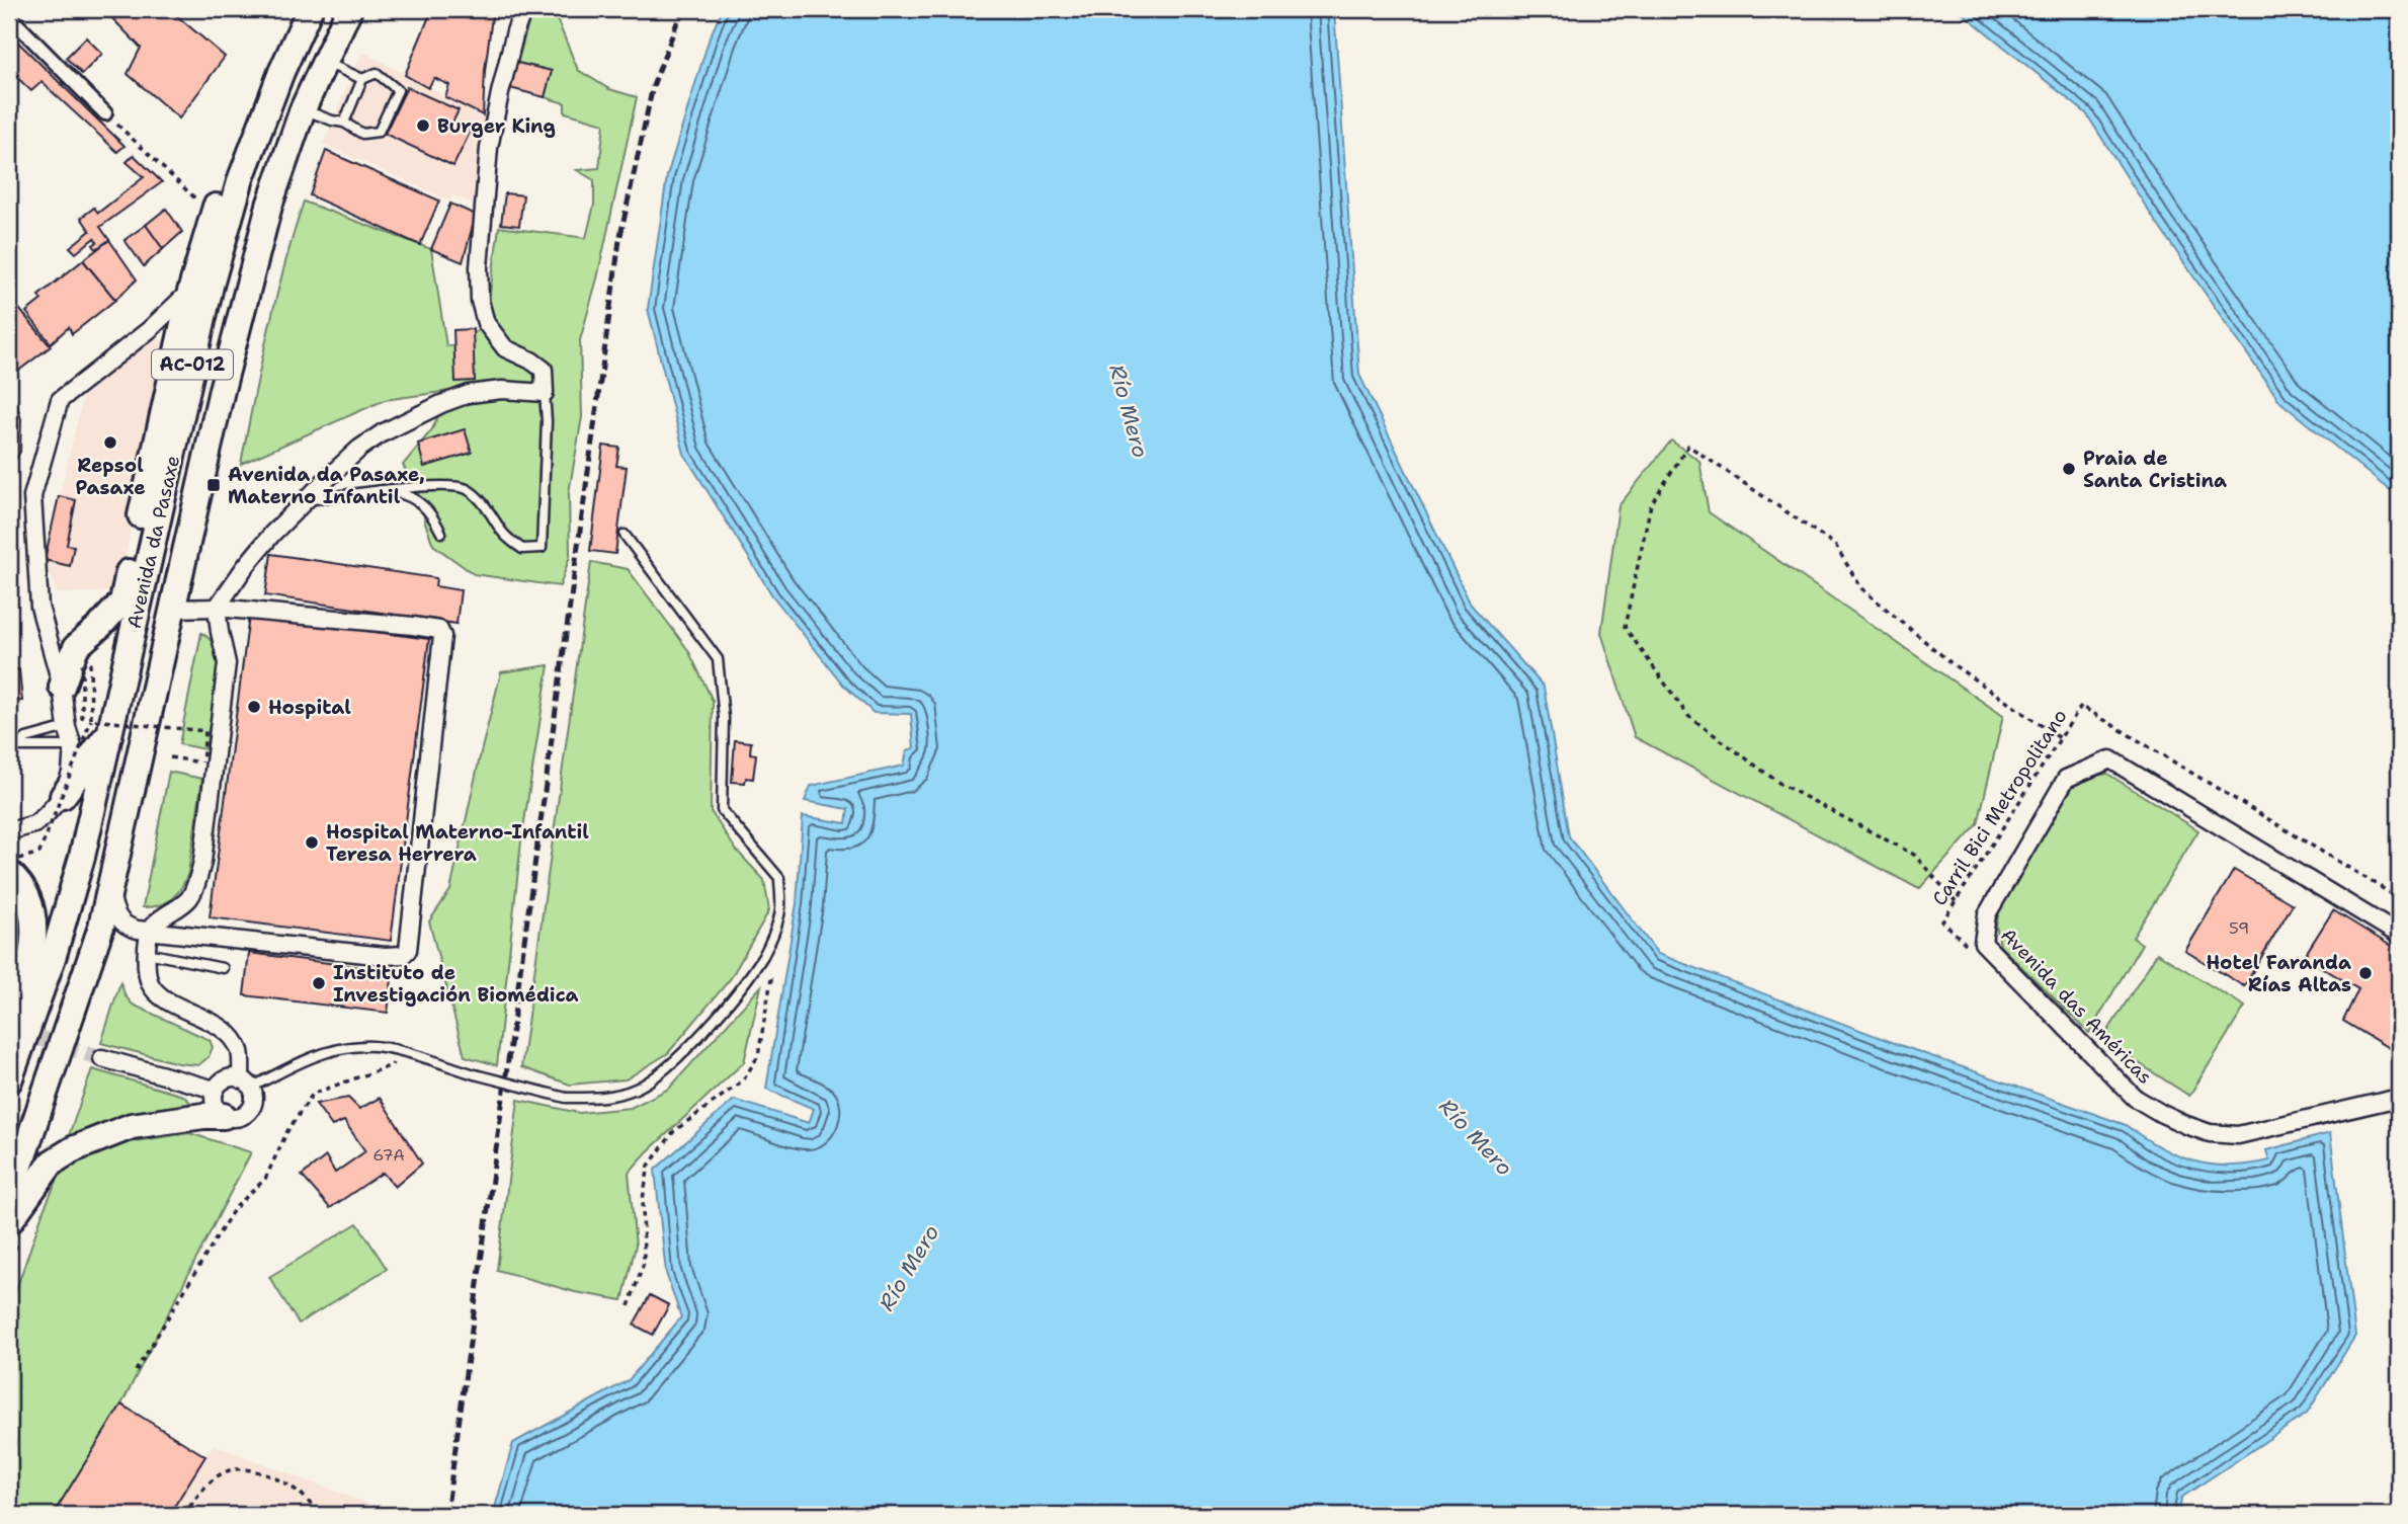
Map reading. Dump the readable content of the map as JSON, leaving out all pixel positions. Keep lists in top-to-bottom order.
{
  "streets": {
    "main road": ["AC-012", "Avenida da Pasaxe"],
    "street": ["Avenida das Américas"],
    "path": ["Carril Bici Metropolitano"]
  },
  "water": ["Río Mero"],
  "places": {
    "other": [
      "Burger King",
      "Repsol Pasaxe",
      "Praia de Santa Cristina",
      "Hospital",
      "Hospital Materno-Infantil Teresa Herrera",
      "Hotel Faranda Rías Altas",
      "Instituto de Investigación Biomédica"
    ],
    "transit": ["Avenida da Pasaxe, Materno Infantil"]
  },
  "house_numbers": ["59", "67A"]
}
